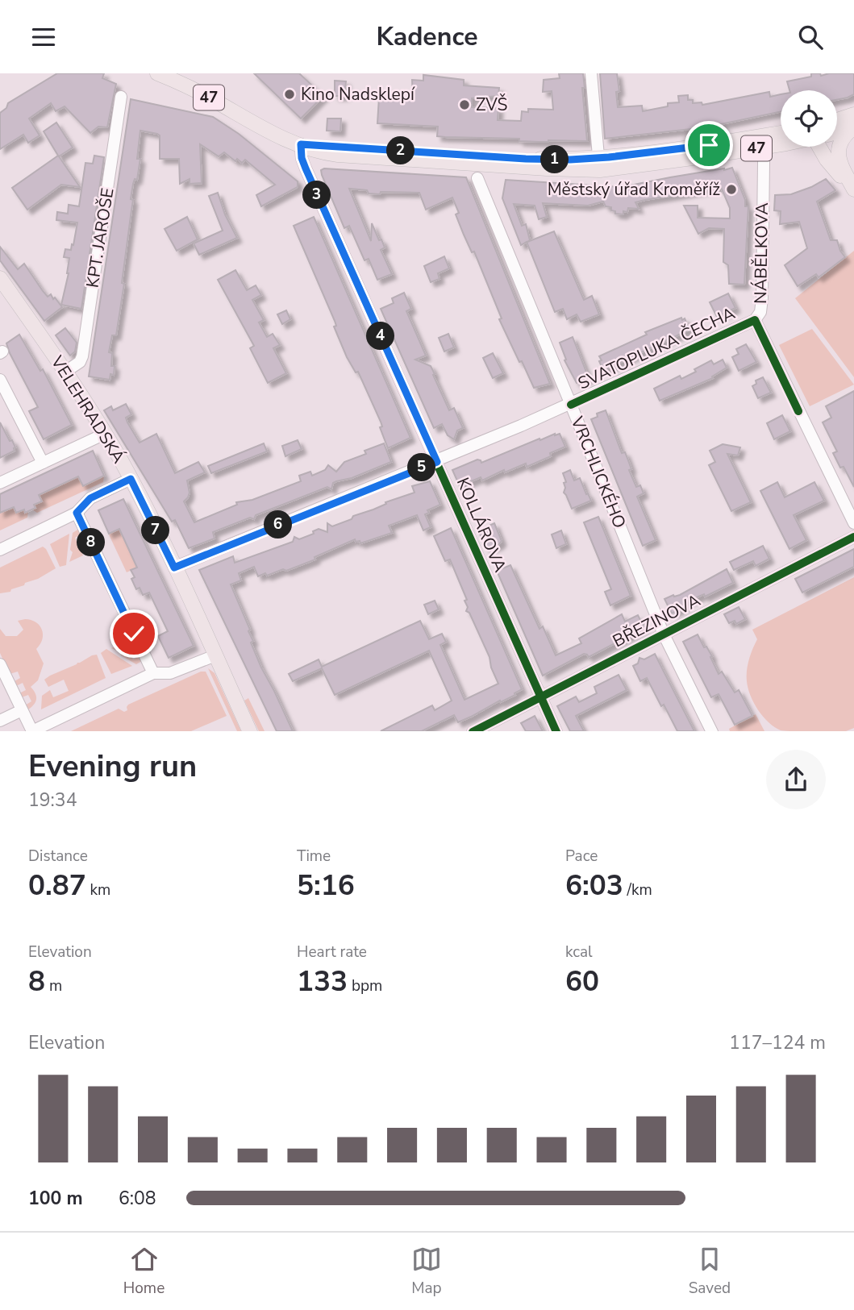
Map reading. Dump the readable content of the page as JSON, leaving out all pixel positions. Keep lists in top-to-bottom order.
{
  "streets": {
    "main road": ["47", "VELEHRADSKÁ"],
    "street": [
      "KPT. JAROŠE",
      "NÁBĚLKOVA",
      "SVATOPLUKA ČECHA",
      "VRCHLICKÉHO",
      "KOLLÁROVA",
      "BŘEZINOVA"
    ]
  },
  "crossings": [
    ["47", "KOLLÁROVA"],
    ["KPT. JAROŠE", "VELEHRADSKÁ"],
    ["NÁBĚLKOVA", "SVATOPLUKA ČECHA"],
    ["SVATOPLUKA ČECHA", "VELEHRADSKÁ"],
    ["SVATOPLUKA ČECHA", "VRCHLICKÉHO"],
    ["SVATOPLUKA ČECHA", "KOLLÁROVA"],
    ["VRCHLICKÉHO", "BŘEZINOVA"],
    ["KOLLÁROVA", "BŘEZINOVA"]
  ],
  "places": ["Kino Nadsklepí", "ZVŠ", "Městský úřad Kroměříž"],
  "page": {
    "header": "Kadence",
    "pins": [
      "2",
      "1",
      "3",
      "4",
      "5",
      "6",
      "7",
      "8"
    ],
    "heading": ["Evening run", "19:34"],
    "stats": [
      ["Distance", "0.87 km"],
      ["Time", "5:16"],
      ["Pace", "6:03 /km"],
      ["Elevation", "8 m"],
      ["Heart rate", "133 bpm"],
      ["kcal", "60"]
    ],
    "chart": ["Elevation", "117–124 m"],
    "list": [
      {
        "name": "100 m",
        "note": "6:08"
      }
    ],
    "tabs": ["Home", "Map", "Saved"]
  }
}
